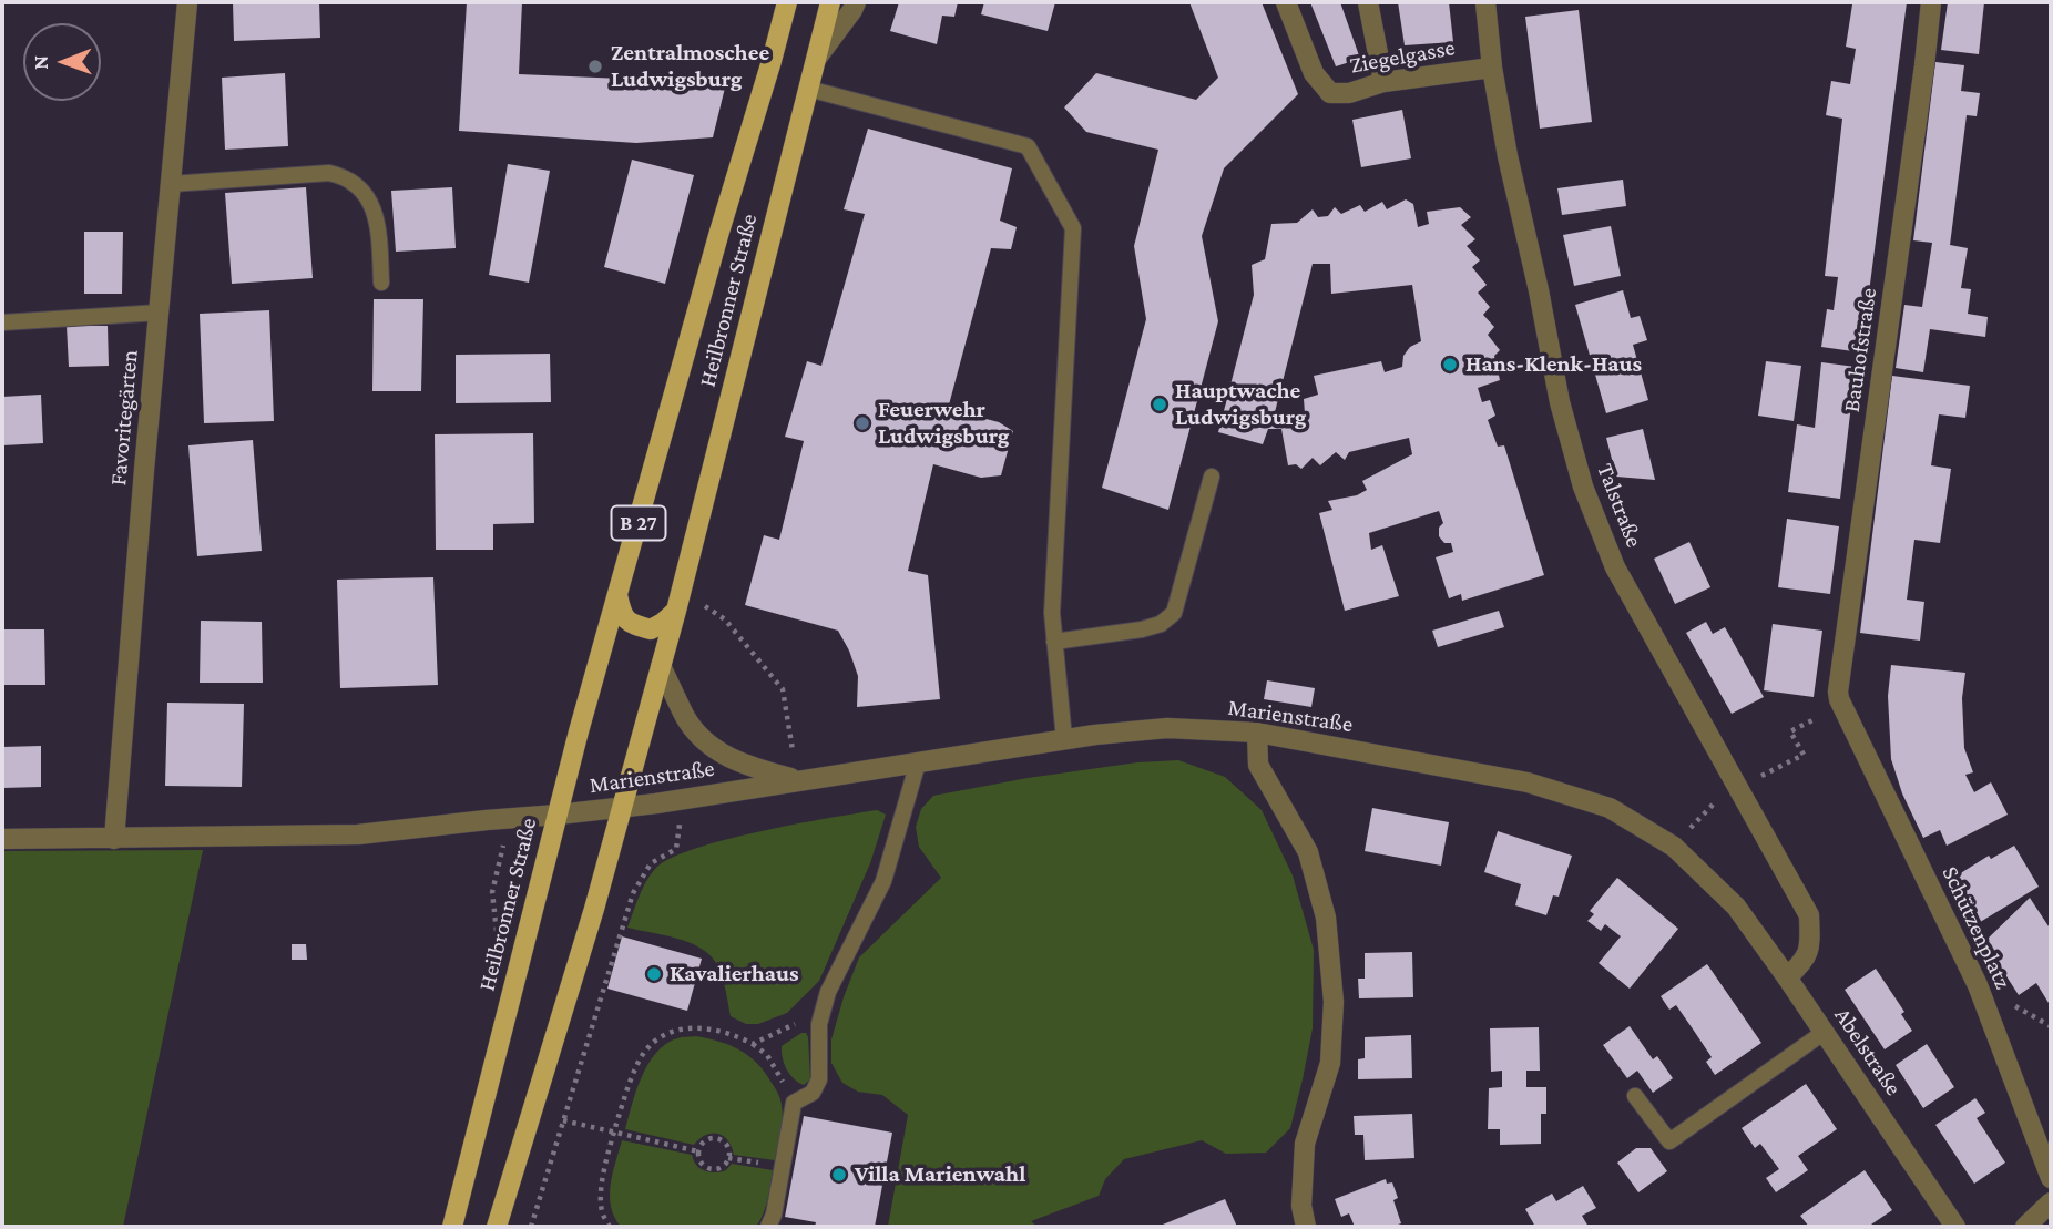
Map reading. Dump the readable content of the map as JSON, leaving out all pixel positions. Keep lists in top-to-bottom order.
{
  "streets": {
    "main road": ["Heilbronner Straße", "B 27"],
    "street": [
      "Ziegelgasse",
      "Bauhofstraße",
      "Favoritegärten",
      "Talstraße",
      "Marienstraße",
      "Schützenplatz",
      "Abelstraße"
    ]
  },
  "crossings": [
    ["Ziegelgasse", "Talstraße"],
    ["Heilbronner Straße", "Marienstraße"],
    ["Bauhofstraße", "Schützenplatz"],
    ["Talstraße", "Abelstraße"],
    ["Marienstraße", "Abelstraße"]
  ],
  "places": [
    "Zentralmoschee Ludwigsburg",
    "Hans-Klenk-Haus",
    "Hauptwache Ludwigsburg",
    "Feuerwehr Ludwigsburg",
    "Kavalierhaus",
    "Villa Marienwahl"
  ],
  "north": "left"
}
